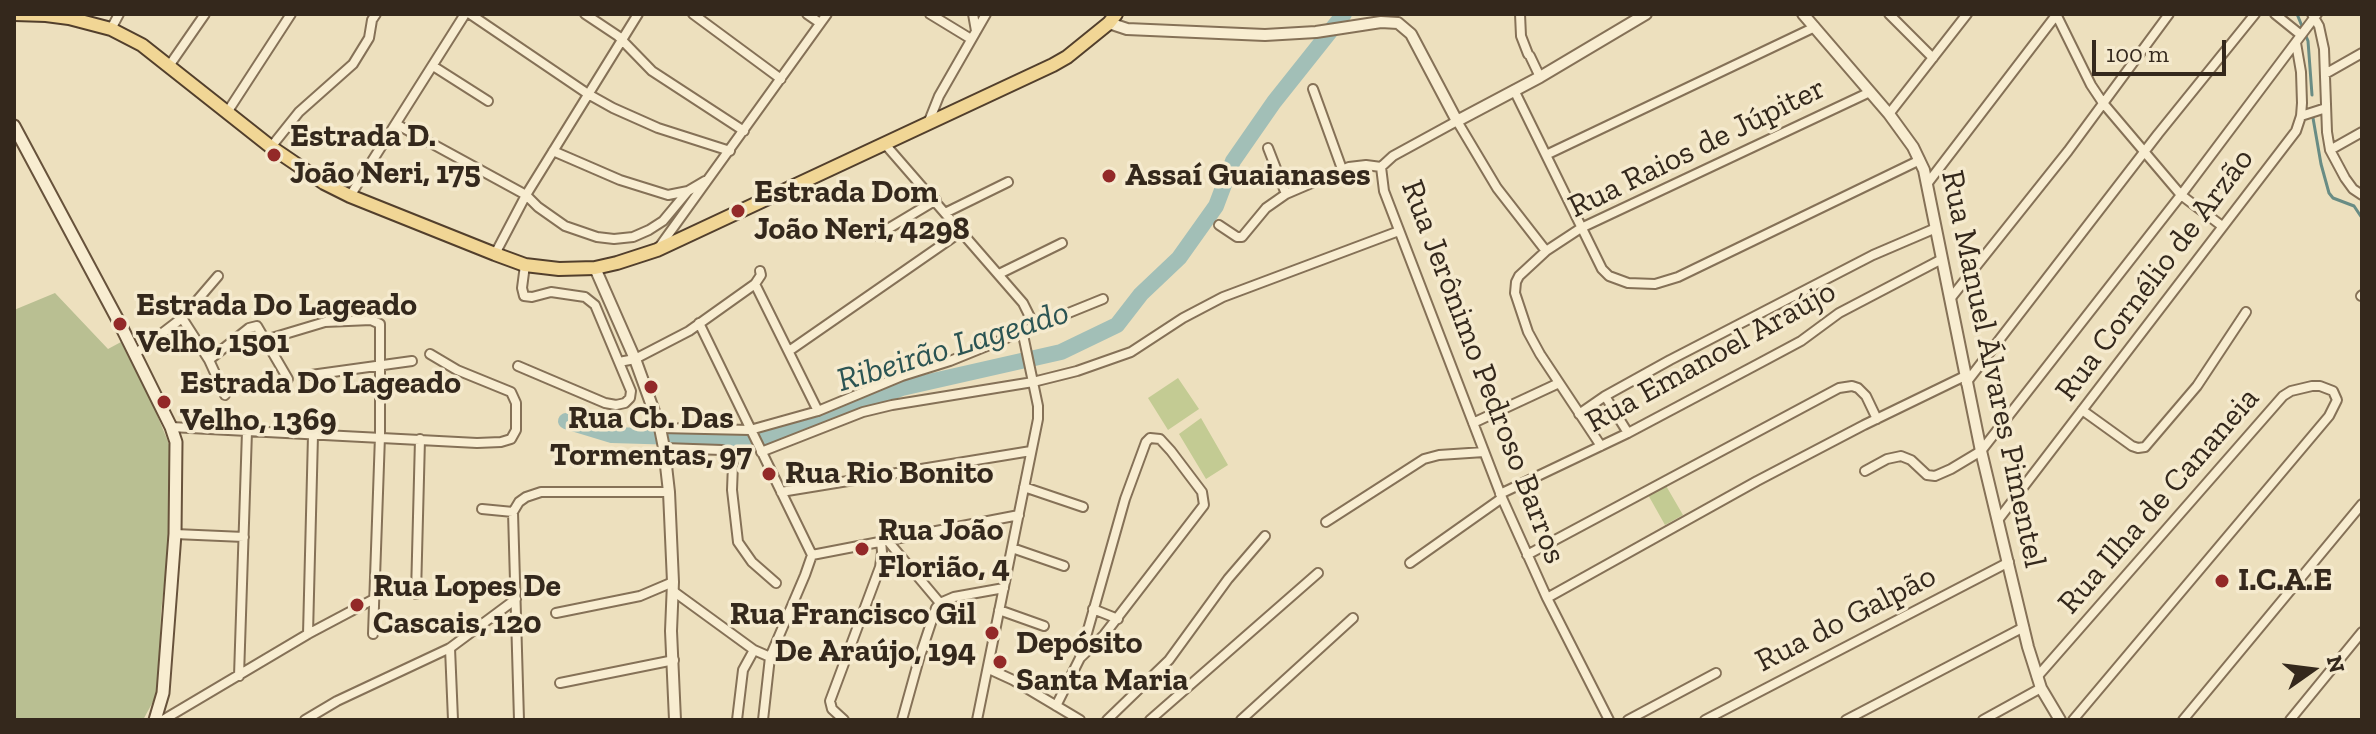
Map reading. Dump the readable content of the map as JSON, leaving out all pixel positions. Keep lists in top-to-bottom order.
{
  "streets": {
    "street": [
      "Rua Raios de Júpiter",
      "Rua Cornélio de Arzão",
      "Rua Emanoel Araújo",
      "Rua Manuel Álvares Pimentel",
      "Rua Jerônimo Pedroso Barros",
      "Rua Ilha de Cananeia",
      "Rua do Galpão"
    ]
  },
  "crossings": [
    ["Rua Raios de Júpiter", "Rua Emanoel Araújo"],
    ["Rua Raios de Júpiter", "Rua Manuel Álvares Pimentel"],
    ["Rua Cornélio de Arzão", "Rua Manuel Álvares Pimentel"],
    ["Rua Emanoel Araújo", "Rua Manuel Álvares Pimentel"],
    ["Rua Emanoel Araújo", "Rua Jerônimo Pedroso Barros"],
    ["Rua Manuel Álvares Pimentel", "Rua Ilha de Cananeia"],
    ["Rua Manuel Álvares Pimentel", "Rua do Galpão"]
  ],
  "water": ["Ribeirão Lageado"],
  "places": [
    "Estrada D. João Neri, 175",
    "Assaí Guaianases",
    "Estrada Dom João Neri, 4298",
    "Estrada Do Lageado Velho, 1501",
    "Rua Cb. Das Tormentas, 97",
    "Estrada Do Lageado Velho, 1369",
    "Rua Rio Bonito",
    "Rua João Florião, 4",
    "I.C.A.E",
    "Rua Lopes De Cascais, 120",
    "Rua Francisco Gil De Araújo, 194",
    "Depósito Santa Maria"
  ],
  "scale_bar": "100 m",
  "north": "right"
}
